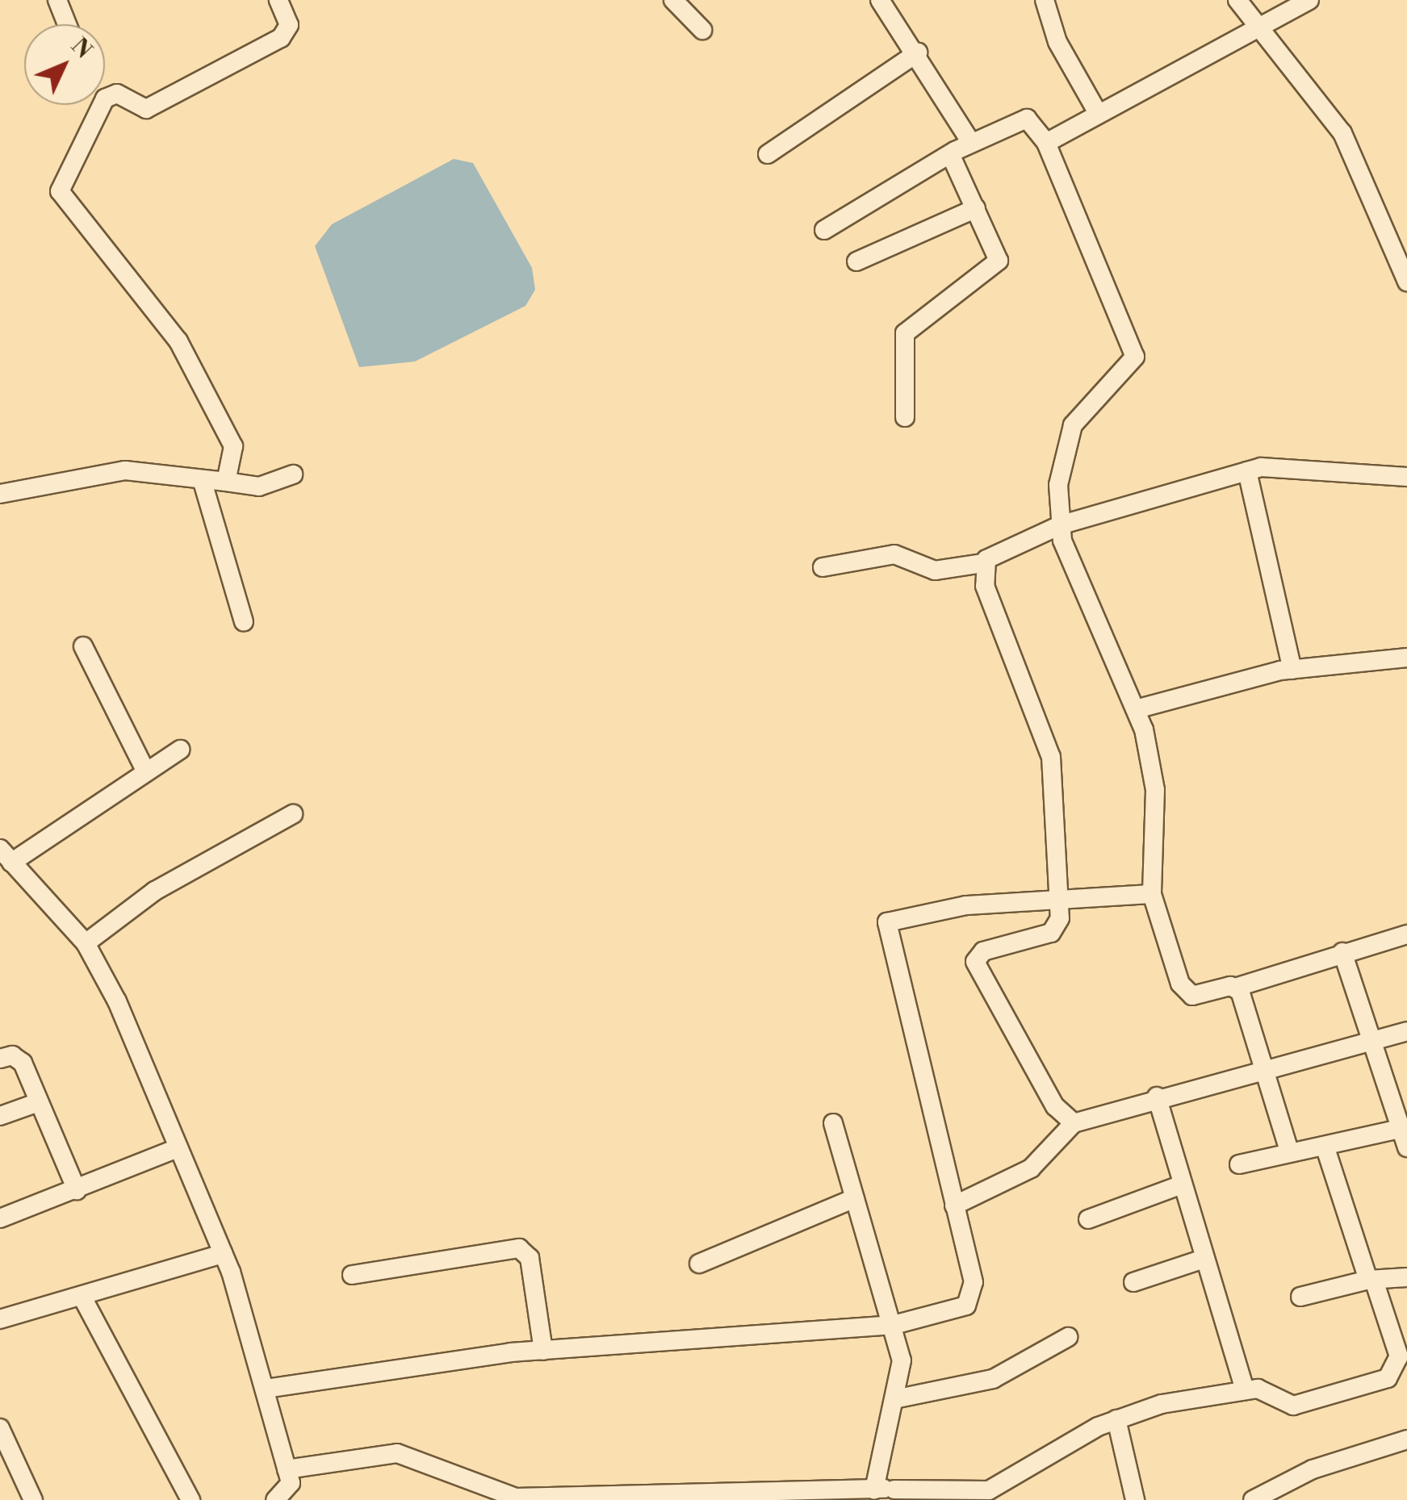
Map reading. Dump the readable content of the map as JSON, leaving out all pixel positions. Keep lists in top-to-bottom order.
{
  "north": "top right"
}
